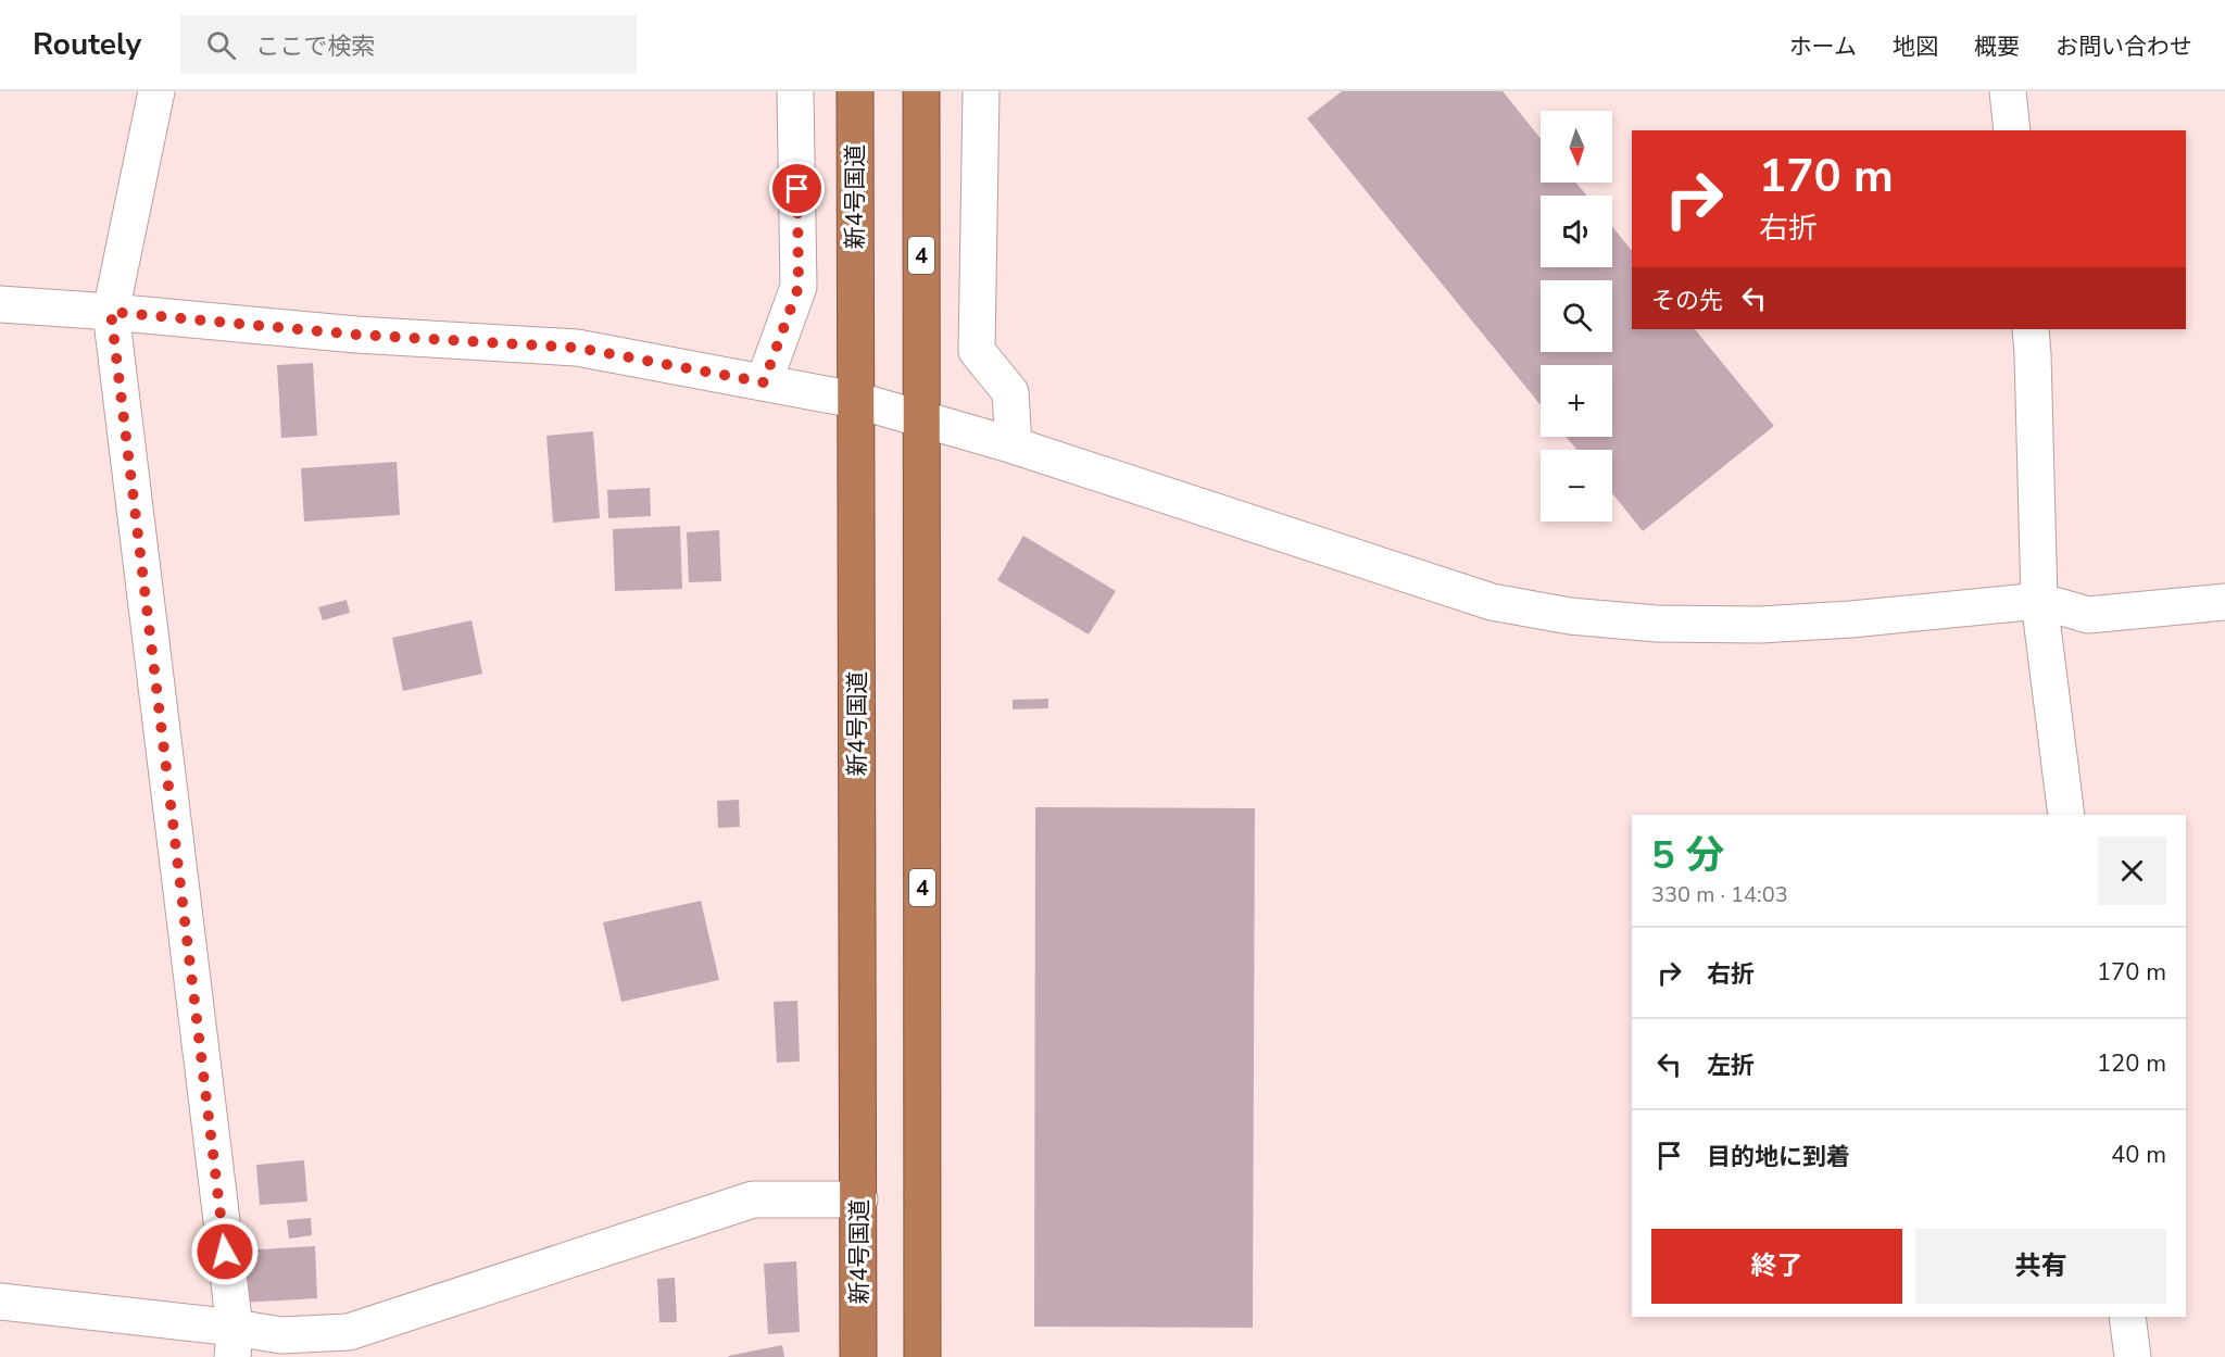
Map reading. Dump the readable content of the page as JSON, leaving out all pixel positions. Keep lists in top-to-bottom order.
{
  "streets": {
    "highway": ["新4号国道", "4"]
  },
  "north": "bottom",
  "page": {
    "header": "Routely",
    "search": "ここで検索",
    "nav": [
      "ホーム",
      "地図",
      "概要",
      "お問い合わせ"
    ],
    "map_buttons": ["+", "−"],
    "turn": ["170 m", "右折"],
    "then": "その先",
    "heading": ["5 分", "330 m · 14:03"],
    "list": [
      {
        "name": "右折",
        "value": "170 m"
      },
      {
        "name": "左折",
        "value": "120 m"
      },
      {
        "name": "目的地に到着",
        "value": "40 m"
      }
    ],
    "buttons": ["終了", "共有"]
  }
}
